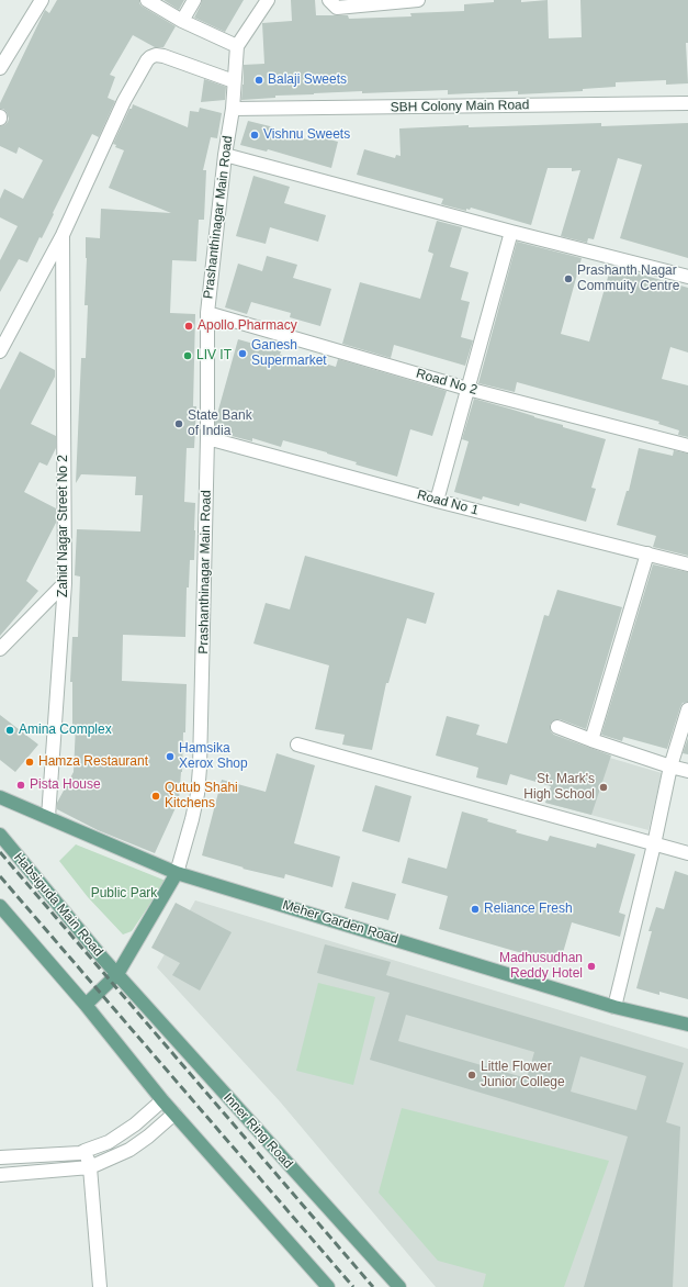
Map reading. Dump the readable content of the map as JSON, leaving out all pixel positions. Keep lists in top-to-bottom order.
{
  "streets": {
    "main road": [
      "Prashanthinagar Main Road",
      "Habsiguda Main Road",
      "Meher Garden Road",
      "Inner Ring Road"
    ],
    "street": [
      "SBH Colony Main Road",
      "Road No 2",
      "Road No 1",
      "Zahid Nagar Street No 2"
    ]
  },
  "crossings": [
    ["SBH Colony Main Road", "Prashanthinagar Main Road"],
    ["Prashanthinagar Main Road", "Road No 2"],
    ["Prashanthinagar Main Road", "Road No 1"],
    ["Prashanthinagar Main Road", "Habsiguda Main Road"],
    ["Prashanthinagar Main Road", "Meher Garden Road"],
    ["Prashanthinagar Main Road", "Inner Ring Road"],
    ["Zahid Nagar Street No 2", "Meher Garden Road"],
    ["Habsiguda Main Road", "Inner Ring Road"]
  ],
  "parks": ["Public Park"],
  "places": [
    "Balaji Sweets",
    "Vishnu Sweets",
    "Prashanth Nagar Commuity Centre",
    "Apollo Pharmacy",
    "Ganesh Supermarket",
    "LIV IT",
    "State Bank of India",
    "Amina Complex",
    "Hamsika Xerox Shop",
    "Hamza Restaurant",
    "Pista House",
    "St. Mark's High School",
    "Qutub Shahi Kitchens",
    "Reliance Fresh",
    "Madhusudhan Reddy Hotel",
    "Little Flower Junior College"
  ]
}
